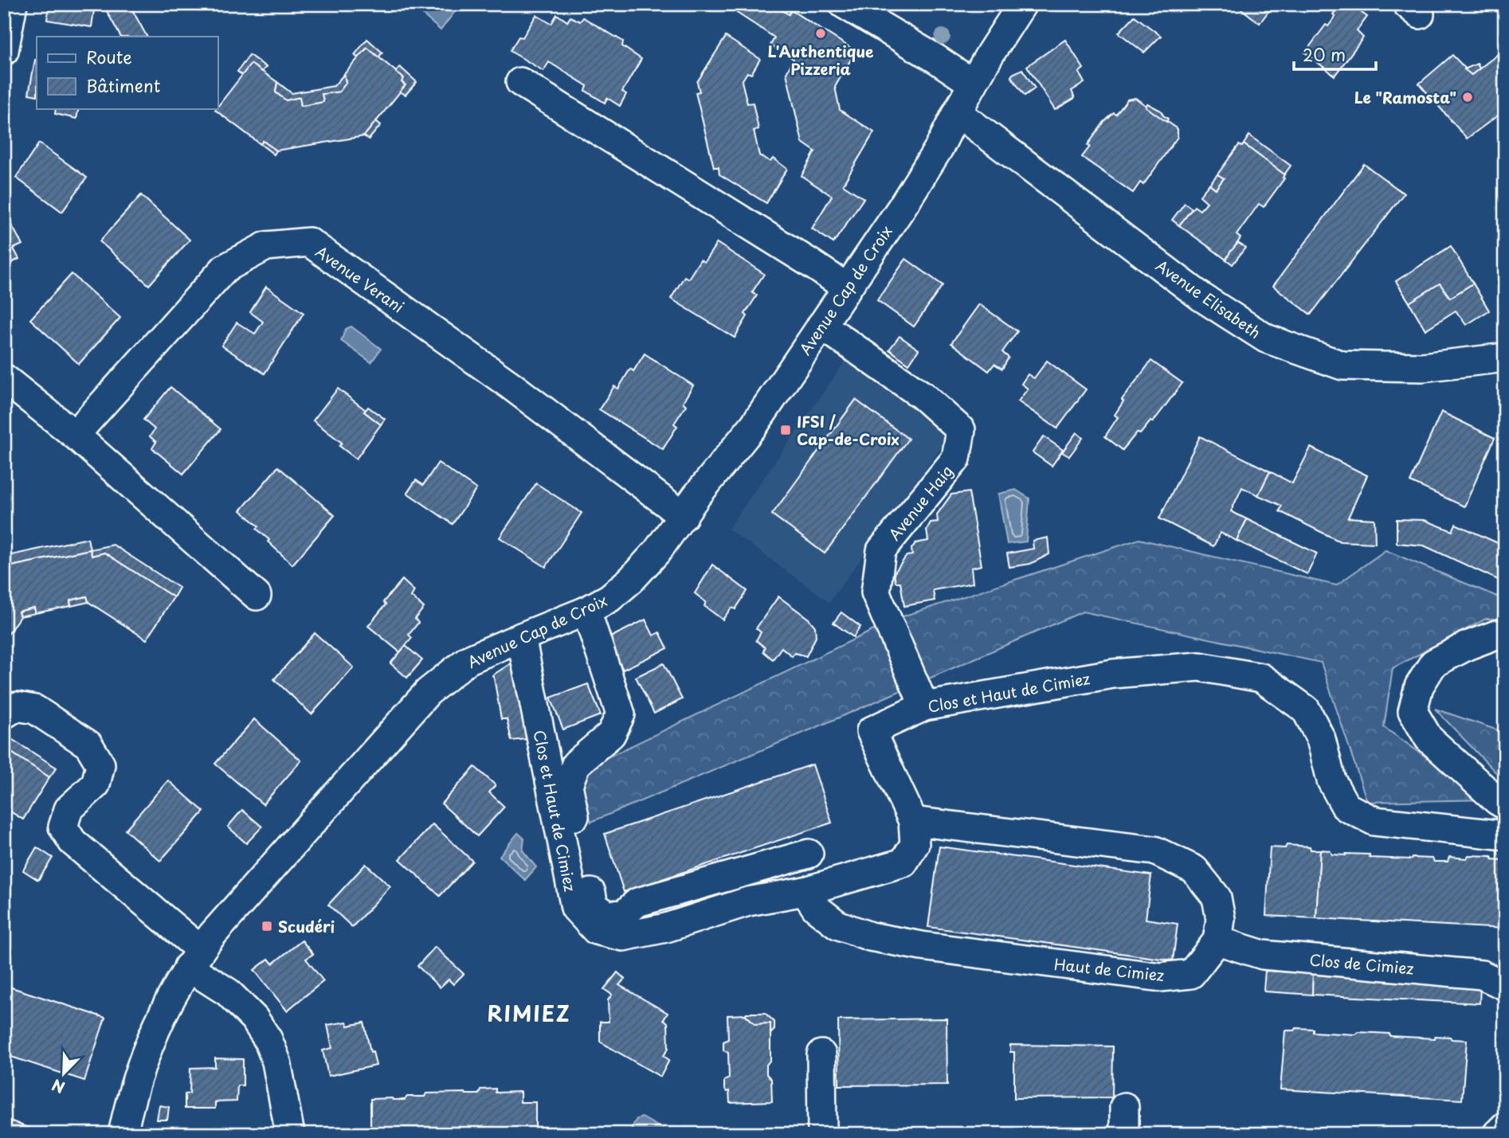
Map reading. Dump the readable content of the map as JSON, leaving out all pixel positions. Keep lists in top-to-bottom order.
{
  "streets": {
    "street": [
      "Avenue Verani",
      "Avenue Cap de Croix",
      "Avenue Elisabeth",
      "Avenue Haig",
      "Clos et Haut de Cimiez",
      "Clos de Cimiez",
      "Haut de Cimiez"
    ]
  },
  "crossings": [
    ["Avenue Verani", "Avenue Cap de Croix"],
    ["Avenue Cap de Croix", "Avenue Elisabeth"],
    ["Avenue Cap de Croix", "Avenue Haig"],
    ["Avenue Cap de Croix", "Clos et Haut de Cimiez"],
    ["Avenue Haig", "Clos et Haut de Cimiez"],
    ["Clos et Haut de Cimiez", "Haut de Cimiez"],
    ["Clos de Cimiez", "Haut de Cimiez"]
  ],
  "districts": ["RIMIEZ"],
  "places": {
    "other": ["L'Authentique Pizzeria", "Le \"Ramosta\""],
    "transit": ["IFSI / Cap-de-Croix", "Scudéri"]
  },
  "legend": ["Route", "Bâtiment"],
  "scale_bar": "20 m",
  "north": "bottom left"
}
